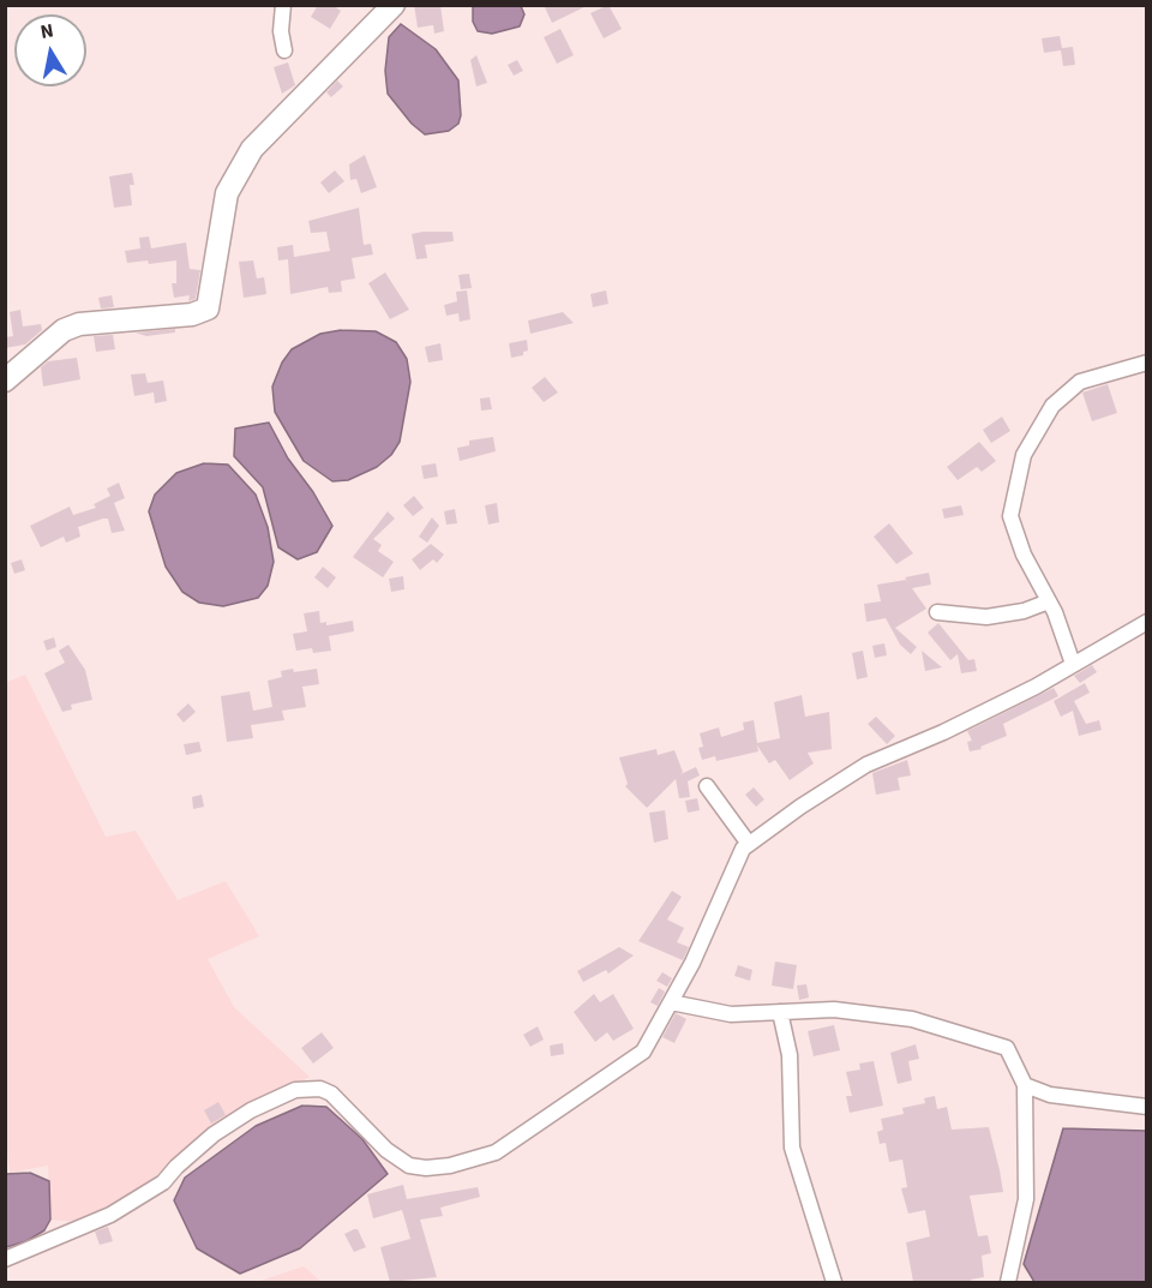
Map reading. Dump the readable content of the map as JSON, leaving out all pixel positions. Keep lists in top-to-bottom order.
{
  "north": "top"
}
